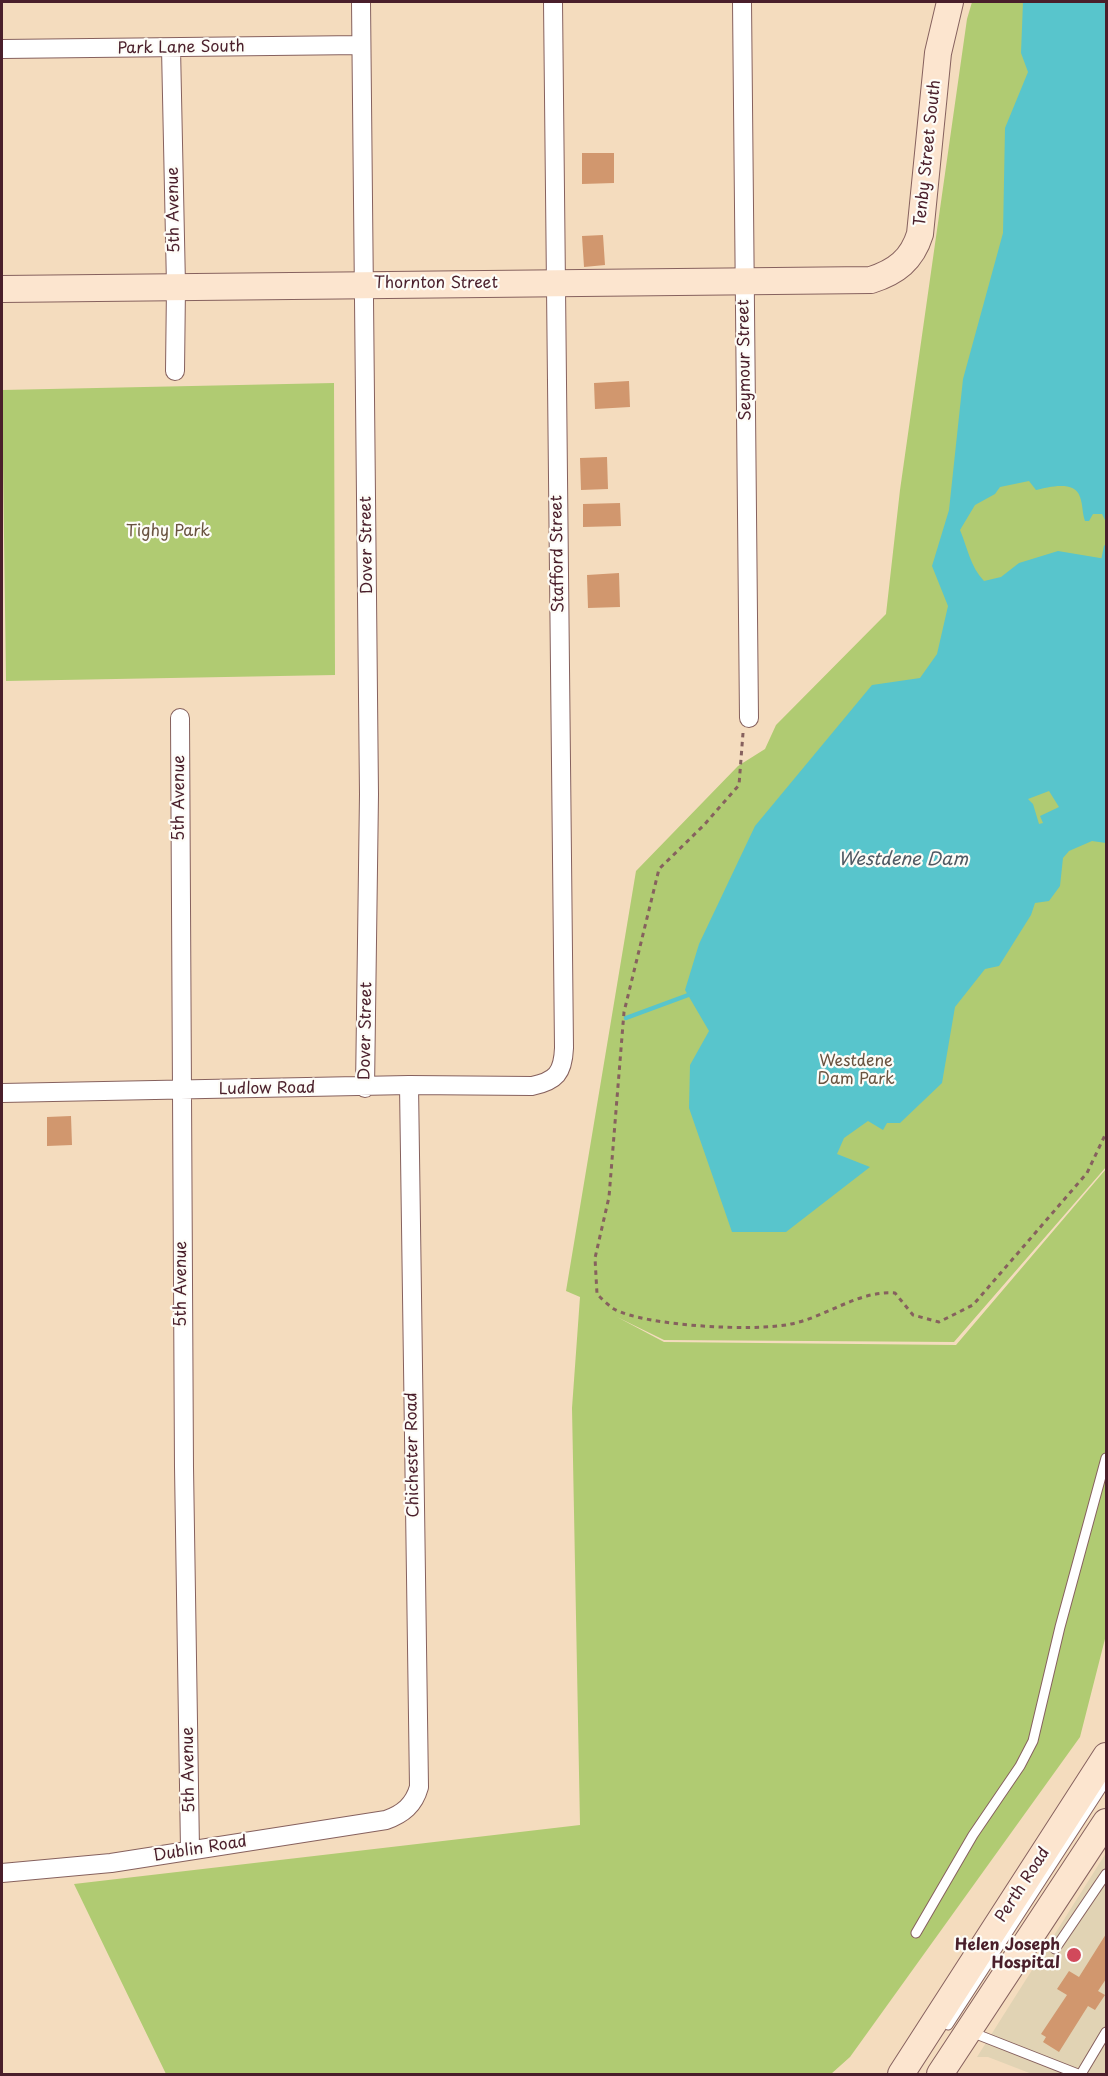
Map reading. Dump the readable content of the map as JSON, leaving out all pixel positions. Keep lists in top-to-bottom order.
{
  "streets": {
    "street": [
      "Park Lane South",
      "Tenby Street South",
      "5th Avenue",
      "Thornton Street",
      "Seymour Street",
      "Dover Street",
      "Stafford Street",
      "Ludlow Road",
      "Chichester Road",
      "Dublin Road",
      "Perth Road"
    ]
  },
  "crossings": [
    ["Park Lane South", "5th Avenue"],
    ["Park Lane South", "Dover Street"],
    ["Tenby Street South", "Thornton Street"],
    ["5th Avenue", "Thornton Street"],
    ["5th Avenue", "Ludlow Road"],
    ["5th Avenue", "Dublin Road"],
    ["Thornton Street", "Seymour Street"],
    ["Thornton Street", "Dover Street"],
    ["Thornton Street", "Stafford Street"],
    ["Dover Street", "Ludlow Road"],
    ["Stafford Street", "Ludlow Road"],
    ["Ludlow Road", "Chichester Road"],
    ["Chichester Road", "Dublin Road"]
  ],
  "water": ["Westdene Dam"],
  "parks": ["Tighy Park", "Westdene Dam Park"],
  "places": ["Helen Joseph Hospital"]
}
